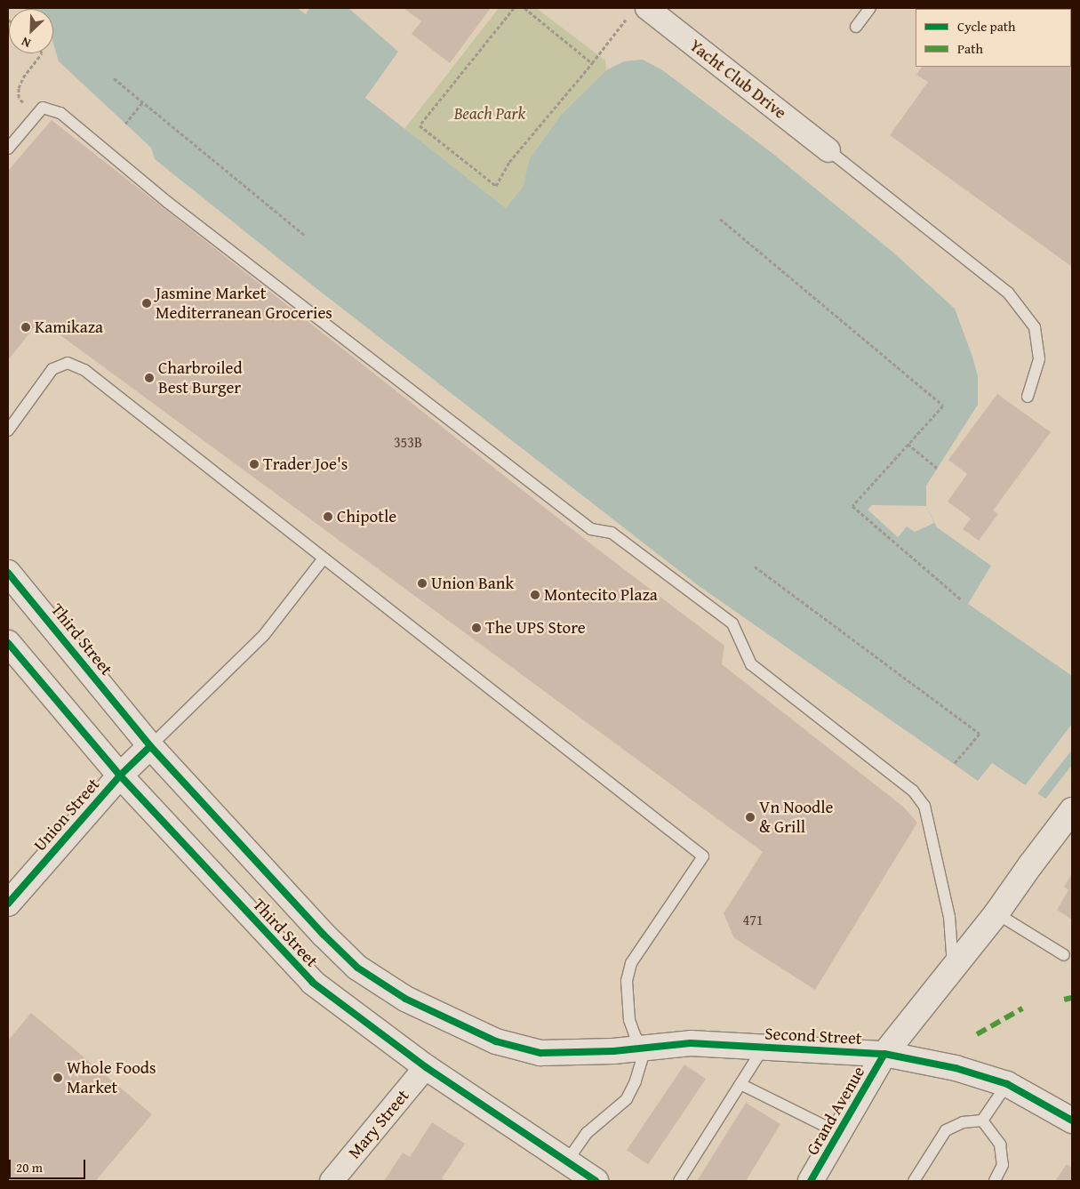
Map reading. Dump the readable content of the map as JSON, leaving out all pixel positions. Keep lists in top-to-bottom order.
{
  "streets": {
    "main road": [
      "Third Street",
      "Union Street",
      "Second Street",
      "Grand Avenue"
    ],
    "street": ["Yacht Club Drive", "Mary Street"]
  },
  "crossings": [
    ["Third Street", "Union Street"],
    ["Third Street", "Second Street"],
    ["Third Street", "Mary Street"],
    ["Second Street", "Grand Avenue"]
  ],
  "parks": ["Beach Park"],
  "places": [
    "Jasmine Market Mediterranean Groceries",
    "Kamikaza",
    "Charbroiled Best Burger",
    "Trader Joe's",
    "Chipotle",
    "Union Bank",
    "Montecito Plaza",
    "The UPS Store",
    "Vn Noodle & Grill",
    "Whole Foods Market"
  ],
  "house_numbers": ["353B", "471"],
  "legend": ["Cycle path", "Path"],
  "scale_bar": "20 m",
  "north": "bottom left"
}
